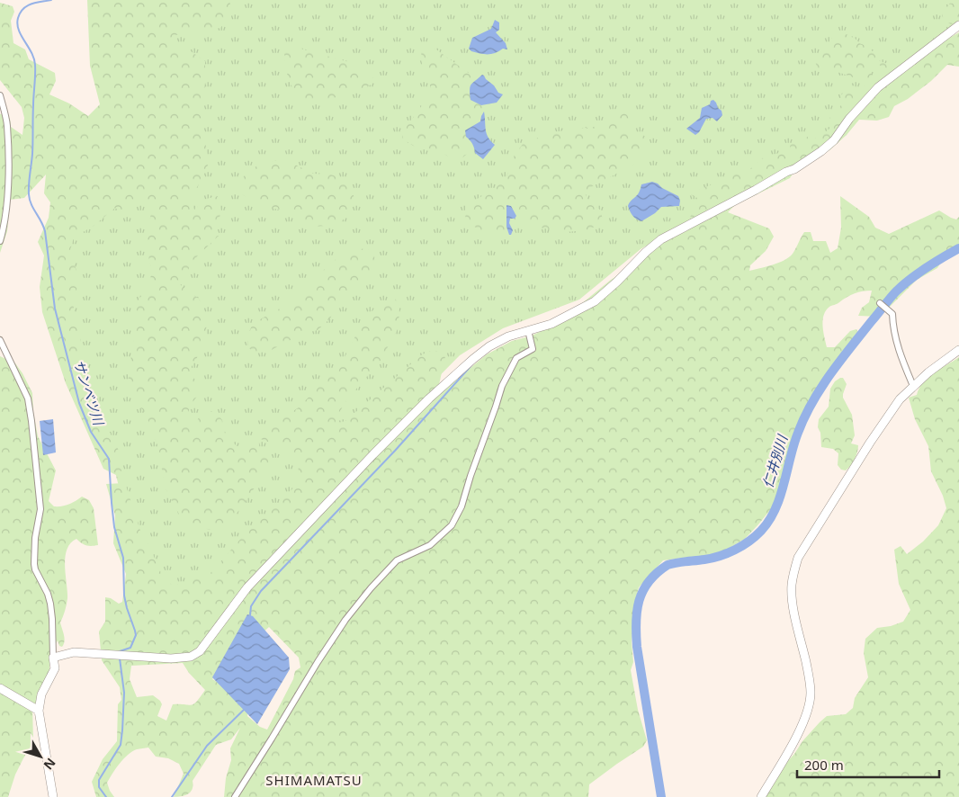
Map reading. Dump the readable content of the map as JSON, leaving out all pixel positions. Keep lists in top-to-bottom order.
{
  "districts": ["SHIMAMATSU"],
  "water": ["サンベツ川", "仁井別川"],
  "scale_bar": "200 m",
  "north": "bottom right"
}
